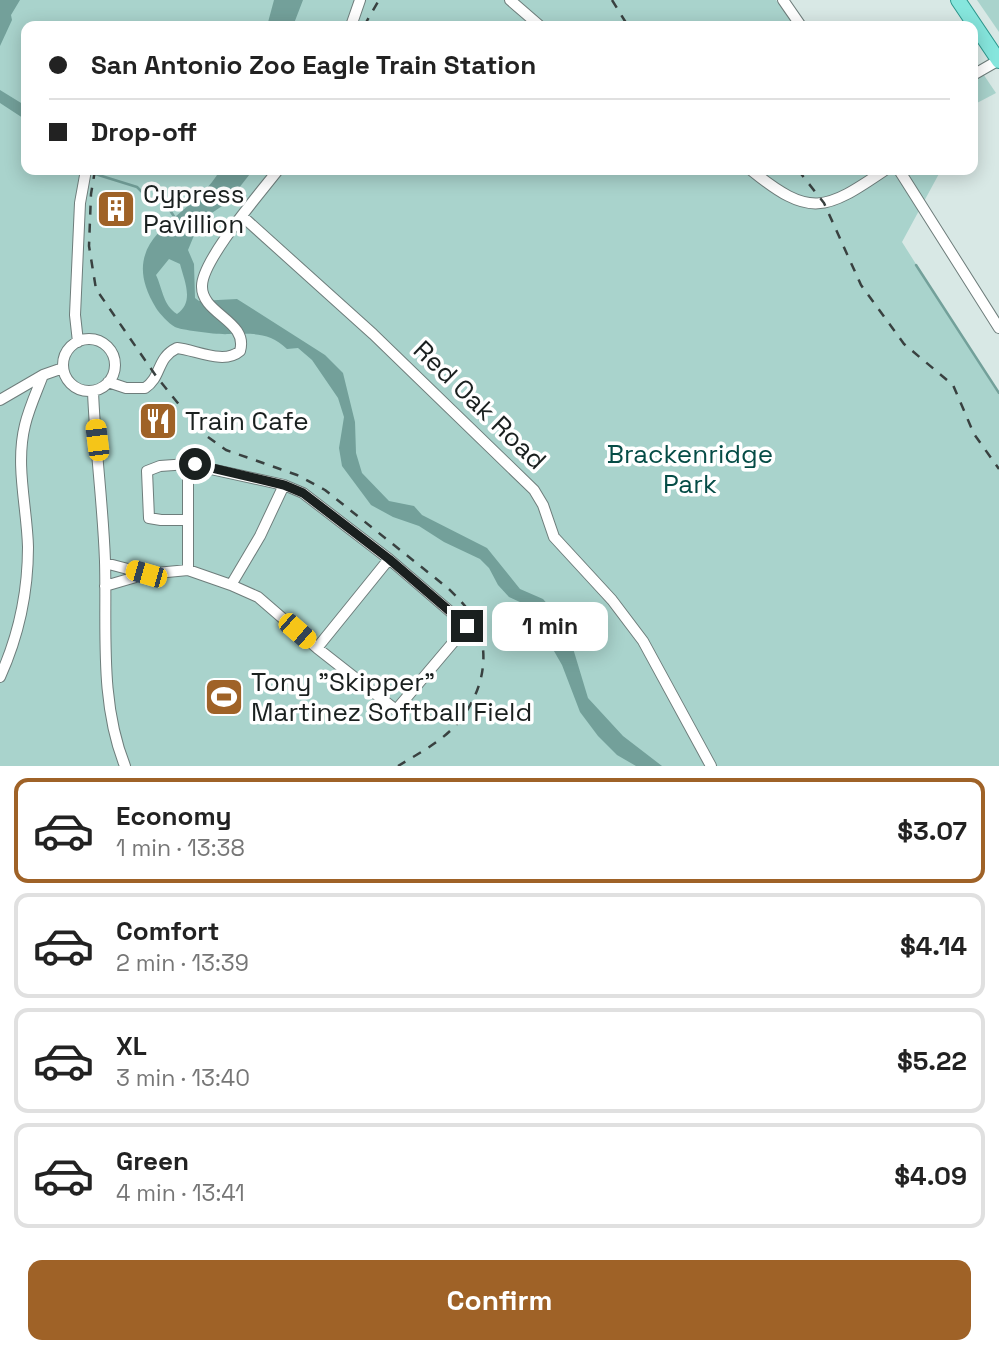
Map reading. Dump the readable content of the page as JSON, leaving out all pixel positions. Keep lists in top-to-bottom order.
{
  "streets": {
    "street": ["Red Oak Road"]
  },
  "parks": ["Brackenridge Park"],
  "places": {
    "building": ["Cypress Pavillion"],
    "restaurant": ["Train Cafe"],
    "sports": ["Tony \"Skipper\" Martinez Softball Field"]
  },
  "page": {
    "banner": ["San Antonio Zoo Eagle Train Station", "Drop-off"],
    "bubble": "1 min",
    "list": [
      {
        "name": "Economy",
        "note": "1 min · 13:38",
        "value": "$3.07"
      },
      {
        "name": "Comfort",
        "note": "2 min · 13:39",
        "value": "$4.14"
      },
      {
        "name": "XL",
        "note": "3 min · 13:40",
        "value": "$5.22"
      },
      {
        "name": "Green",
        "note": "4 min · 13:41",
        "value": "$4.09"
      }
    ],
    "buttons": "Confirm"
  }
}
